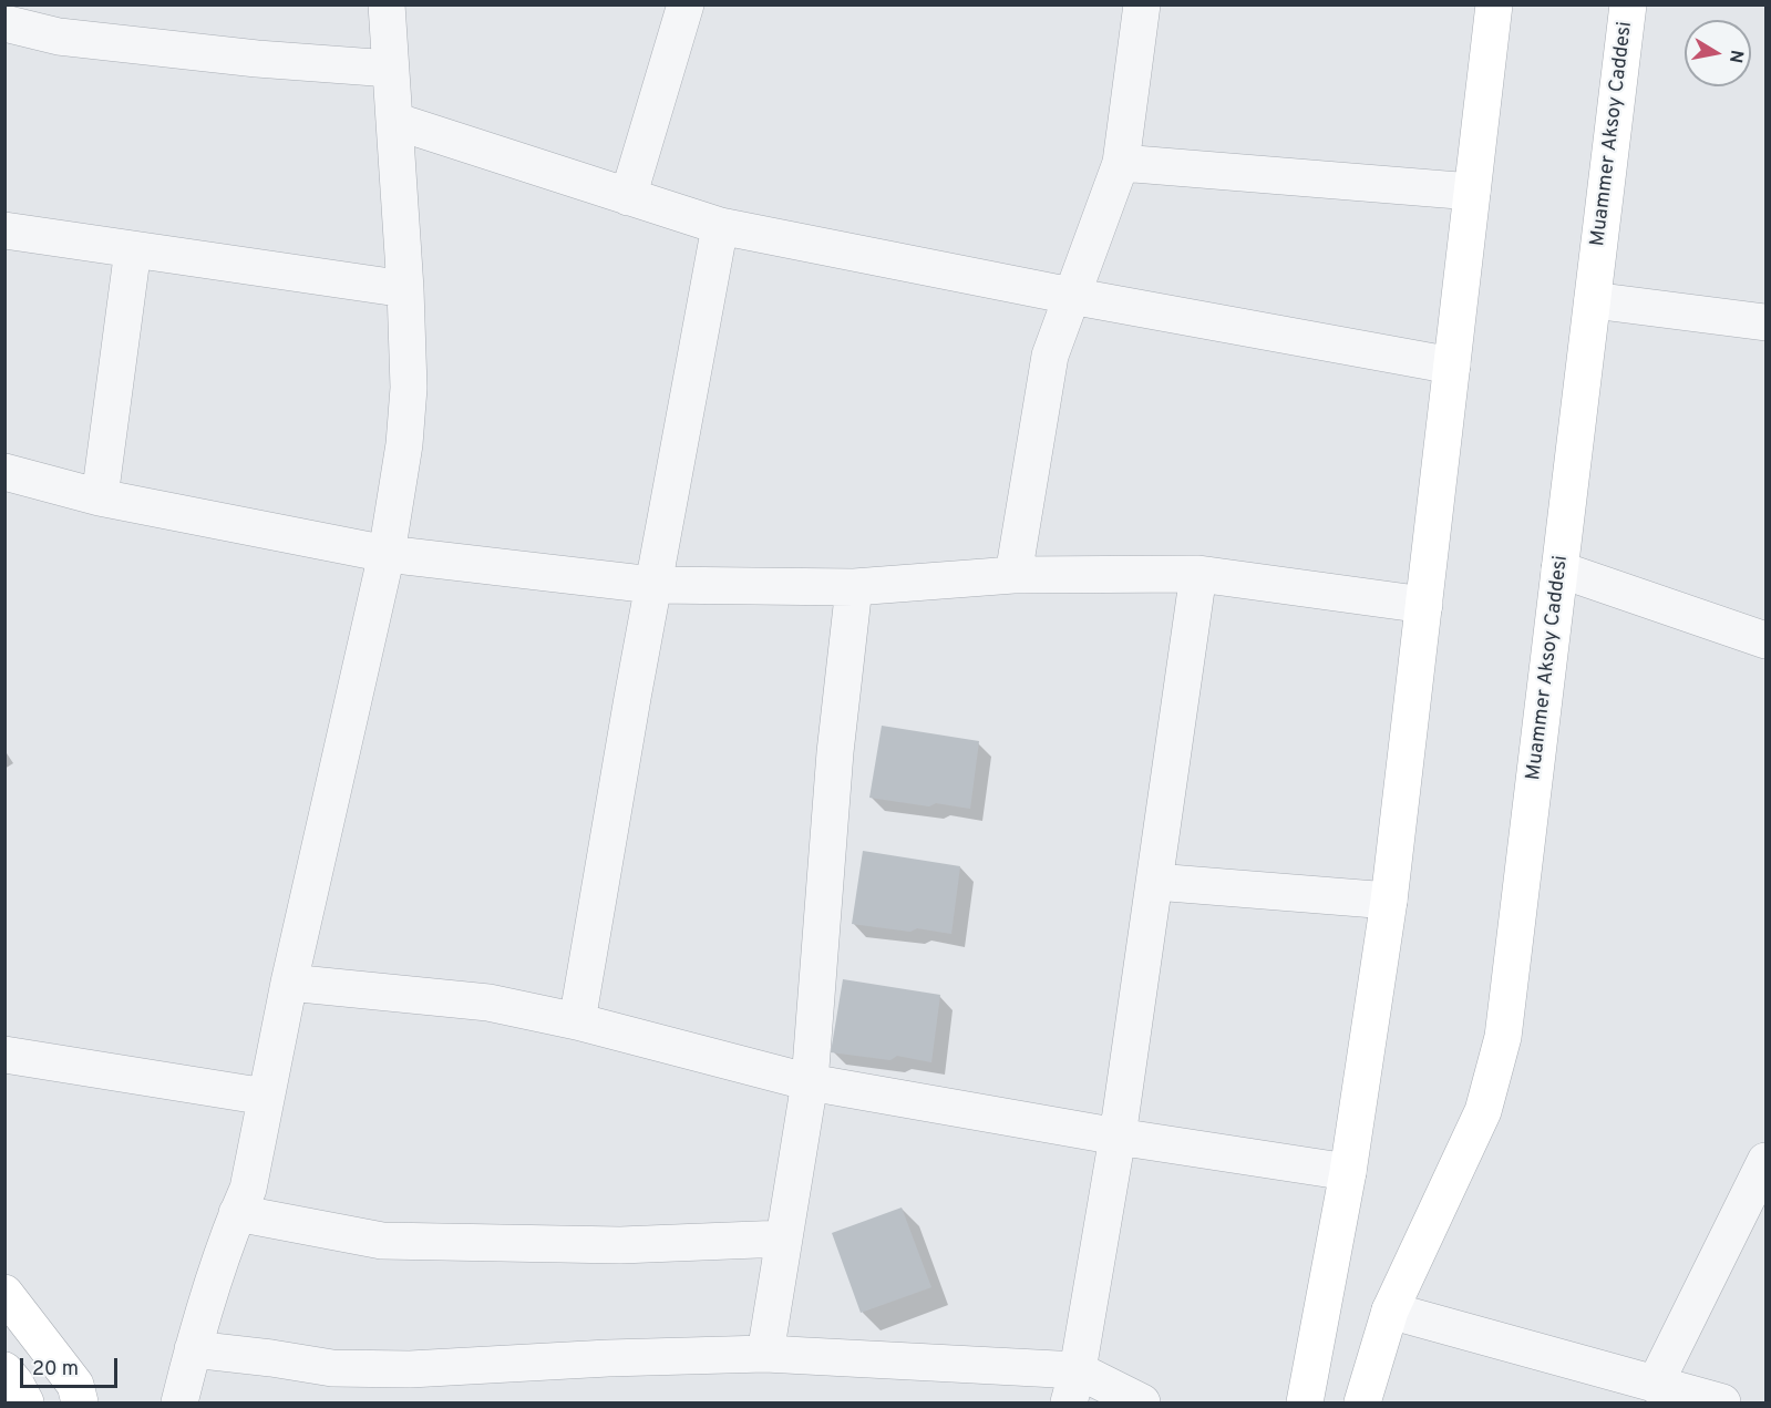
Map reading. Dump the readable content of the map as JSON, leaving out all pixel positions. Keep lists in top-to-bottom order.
{
  "streets": {
    "main road": ["Muammer Aksoy Caddesi"]
  },
  "scale_bar": "20 m",
  "north": "right"
}
